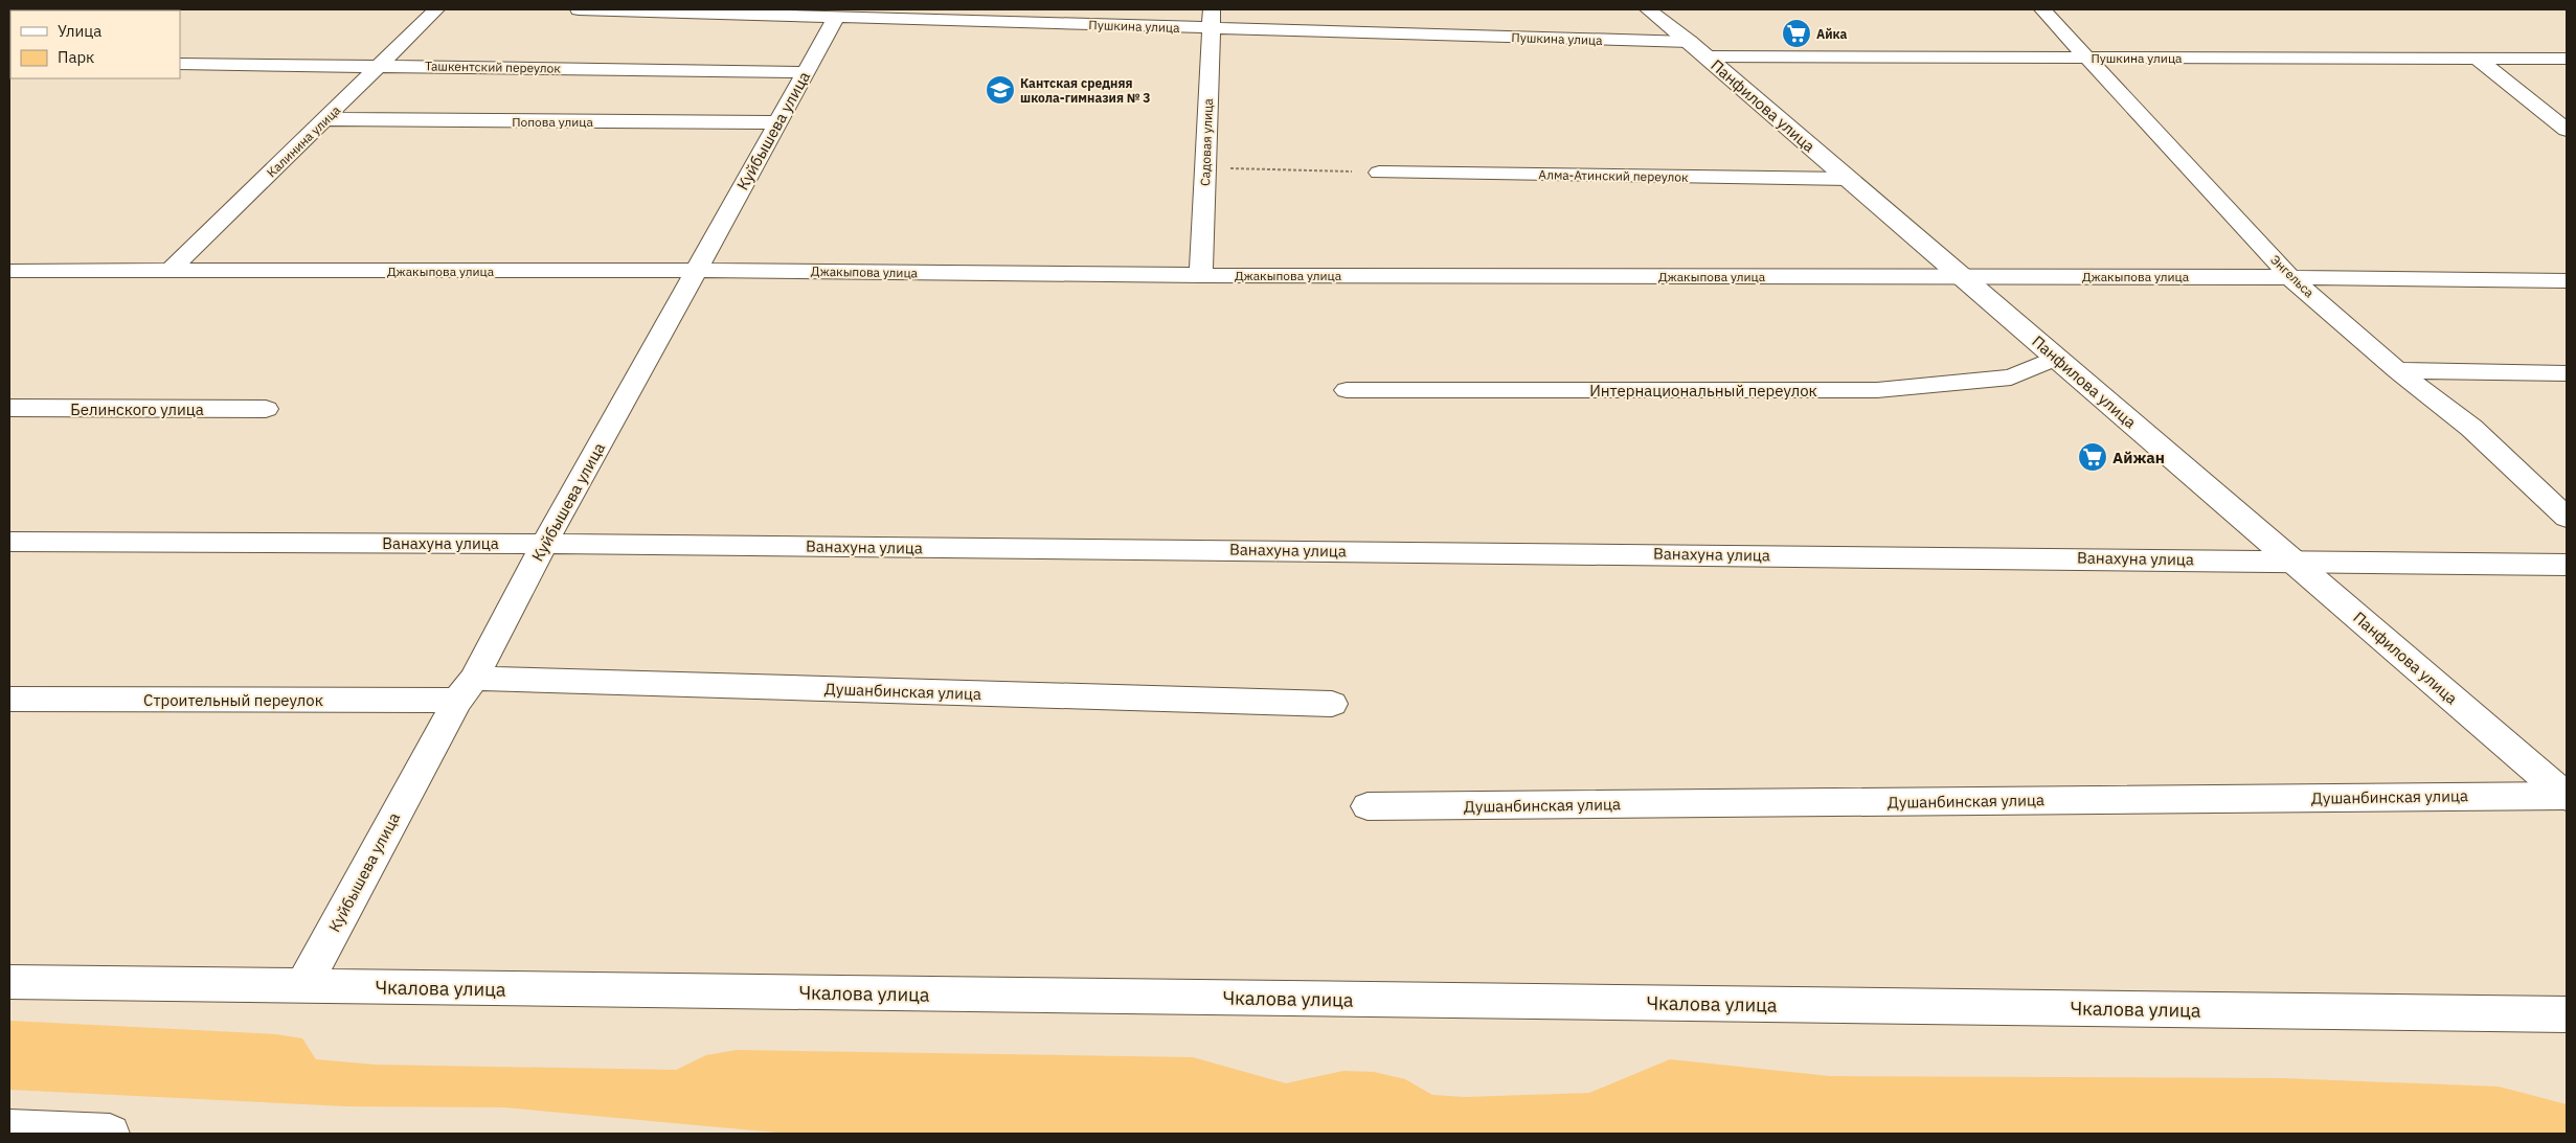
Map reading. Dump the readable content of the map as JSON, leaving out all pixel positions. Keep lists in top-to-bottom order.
{
  "streets": {
    "street": [
      "Пушкина улица",
      "Ташкентский переулок",
      "Панфилова улица",
      "Попова улица",
      "Куйбышева улица",
      "Калинина улица",
      "Садовая улица",
      "Алма-Атинский переулок",
      "Джакыпова улица",
      "Энгельса",
      "Интернациональный переулок",
      "Белинского улица",
      "Ванахуна улица",
      "Душанбинская улица",
      "Строительный переулок",
      "Чкалова улица"
    ]
  },
  "crossings": [
    ["Пушкина улица", "Панфилова улица"],
    ["Пушкина улица", "Куйбышева улица"],
    ["Пушкина улица", "Садовая улица"],
    ["Пушкина улица", "Энгельса"],
    ["Ташкентский переулок", "Куйбышева улица"],
    ["Ташкентский переулок", "Калинина улица"],
    ["Панфилова улица", "Алма-Атинский переулок"],
    ["Панфилова улица", "Джакыпова улица"],
    ["Панфилова улица", "Интернациональный переулок"],
    ["Панфилова улица", "Ванахуна улица"],
    ["Панфилова улица", "Душанбинская улица"],
    ["Попова улица", "Куйбышева улица"],
    ["Попова улица", "Калинина улица"],
    ["Куйбышева улица", "Джакыпова улица"],
    ["Куйбышева улица", "Ванахуна улица"],
    ["Куйбышева улица", "Душанбинская улица"],
    ["Куйбышева улица", "Строительный переулок"],
    ["Куйбышева улица", "Чкалова улица"],
    ["Калинина улица", "Джакыпова улица"],
    ["Садовая улица", "Джакыпова улица"],
    ["Джакыпова улица", "Энгельса"],
    ["Душанбинская улица", "Строительный переулок"]
  ],
  "places": {
    "supermarket": ["Айка", "Айжан"],
    "school or university": ["Кантская средняя школа-гимназия № 3"]
  },
  "legend": ["Улица", "Парк"]
}
